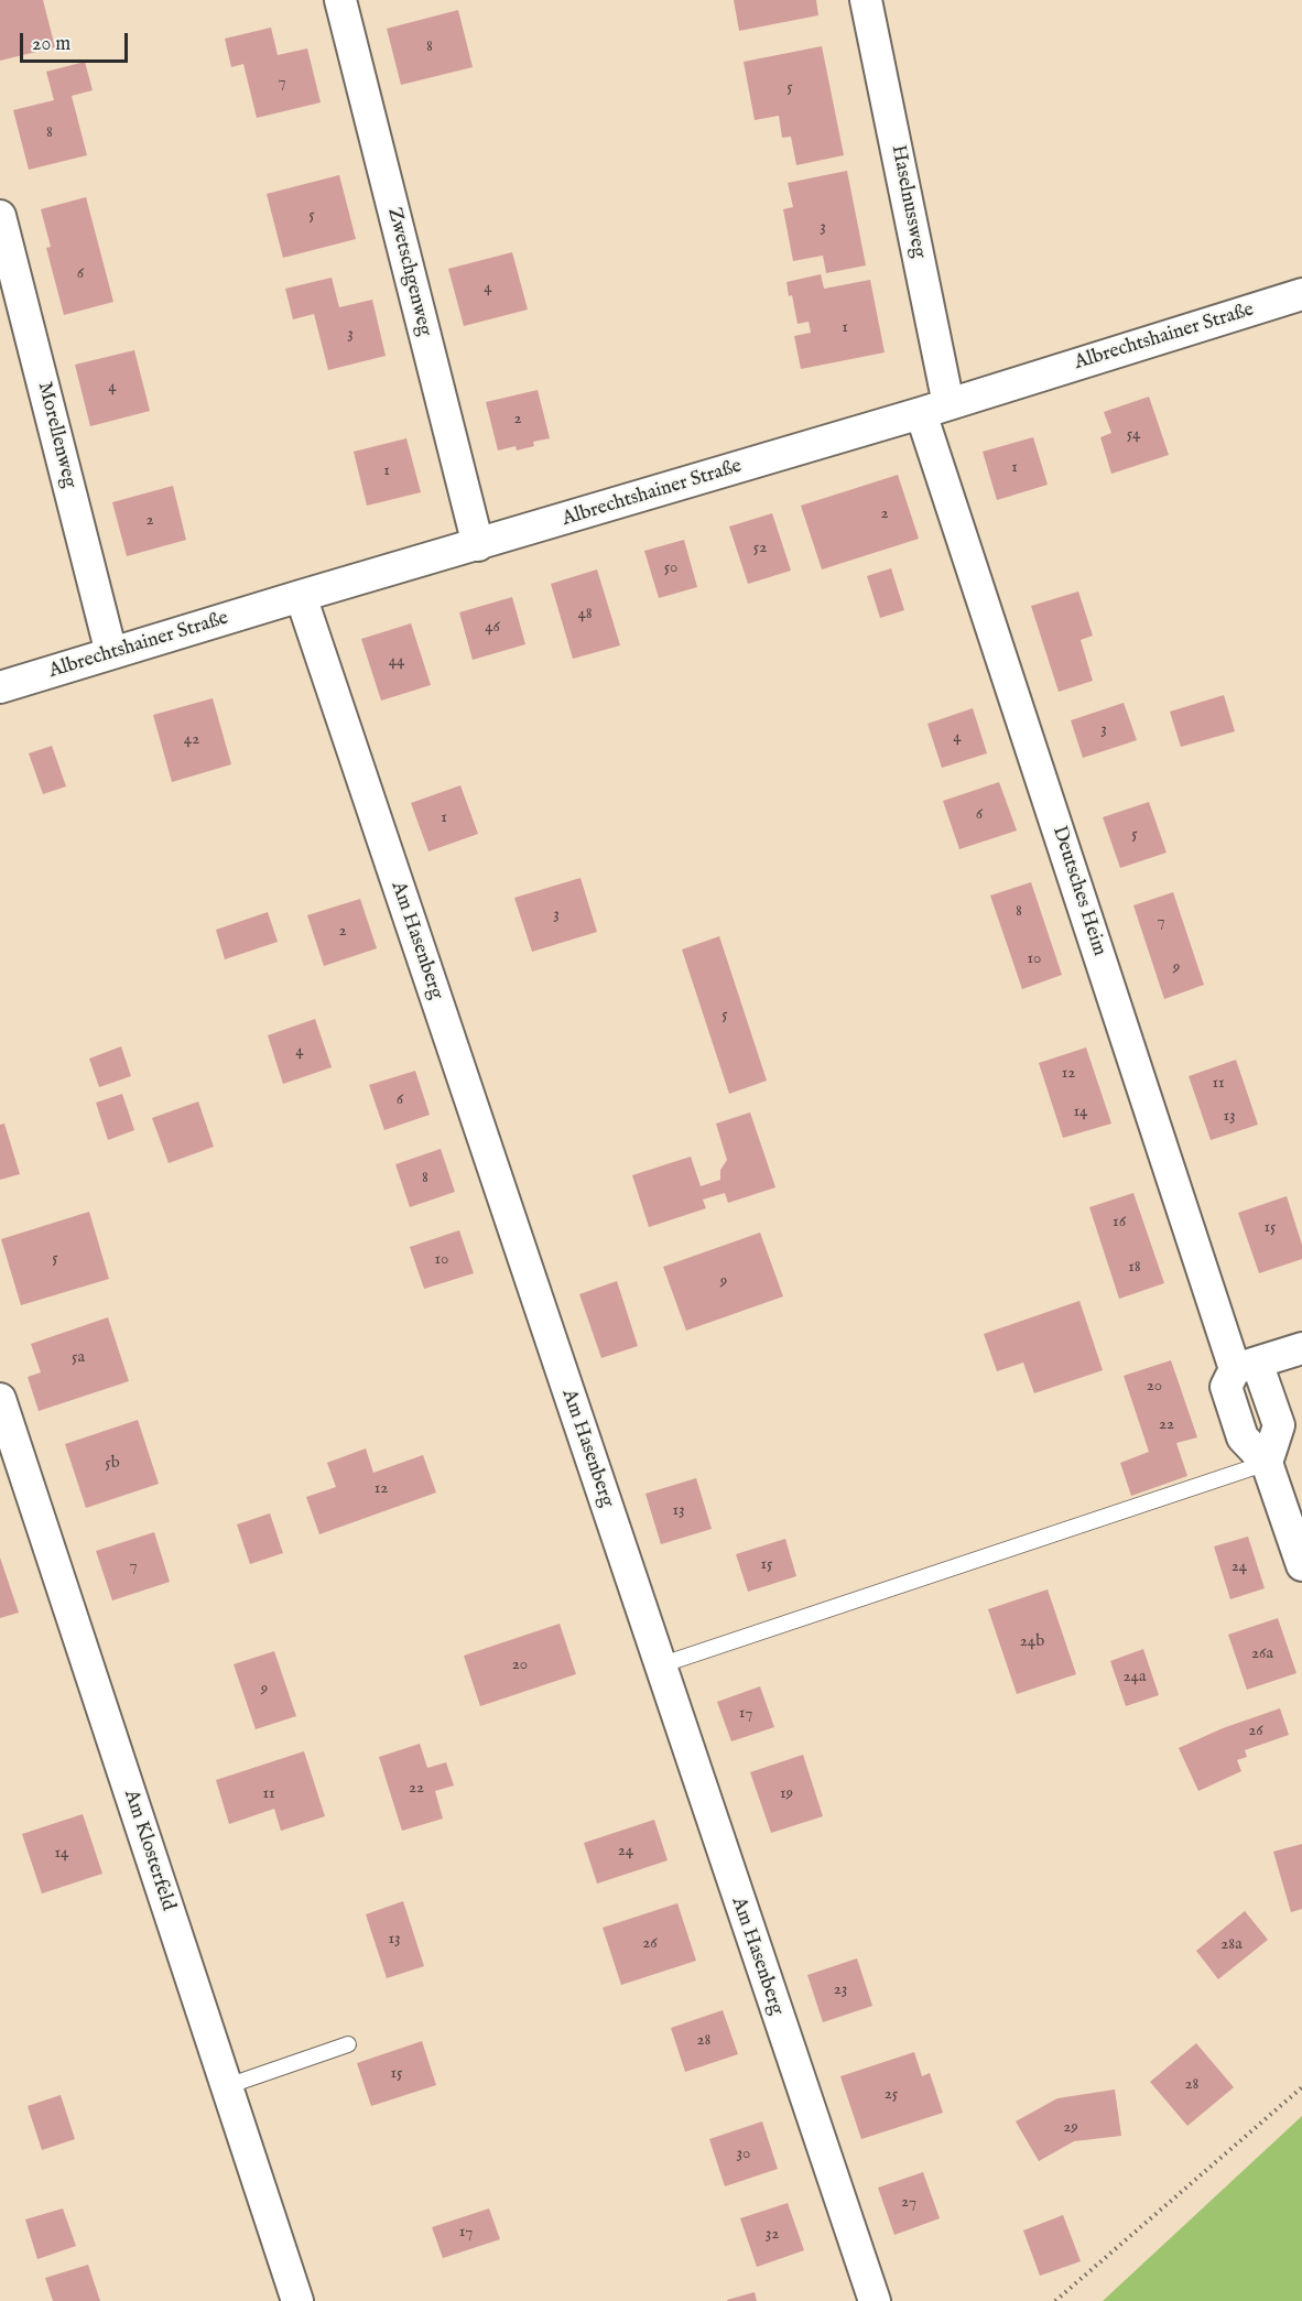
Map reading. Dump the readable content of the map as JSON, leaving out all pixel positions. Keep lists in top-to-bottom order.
{
  "streets": {
    "street": [
      "Haselnussweg",
      "Zwetschgenweg",
      "Albrechtshainer Straße",
      "Morellenweg",
      "Deutsches Heim",
      "Am Hasenberg",
      "Am Klosterfeld"
    ]
  },
  "crossings": [
    ["Haselnussweg", "Albrechtshainer Straße"],
    ["Haselnussweg", "Deutsches Heim"],
    ["Zwetschgenweg", "Albrechtshainer Straße"],
    ["Albrechtshainer Straße", "Morellenweg"],
    ["Albrechtshainer Straße", "Deutsches Heim"],
    ["Albrechtshainer Straße", "Am Hasenberg"]
  ],
  "house_numbers": [
    "8",
    "7",
    "5",
    "8",
    "5",
    "3",
    "6",
    "4",
    "1",
    "3",
    "4",
    "2",
    "54",
    "1",
    "1",
    "2",
    "2",
    "52",
    "50",
    "48",
    "46",
    "44",
    "3",
    "4",
    "42",
    "6",
    "1",
    "5",
    "8",
    "3",
    "7",
    "2",
    "10",
    "9",
    "5",
    "4",
    "12",
    "11",
    "6",
    "14",
    "13",
    "8",
    "16",
    "15",
    "5",
    "10",
    "18",
    "9",
    "5a",
    "20",
    "22",
    "5b",
    "12",
    "13",
    "15",
    "7",
    "24",
    "24b",
    "26a",
    "20",
    "24a",
    "9",
    "17",
    "26",
    "22",
    "11",
    "19",
    "24",
    "14",
    "13",
    "26",
    "28a",
    "23",
    "28",
    "15",
    "28",
    "25",
    "29",
    "30",
    "27",
    "17",
    "32"
  ],
  "scale_bar": "20 m"
}
